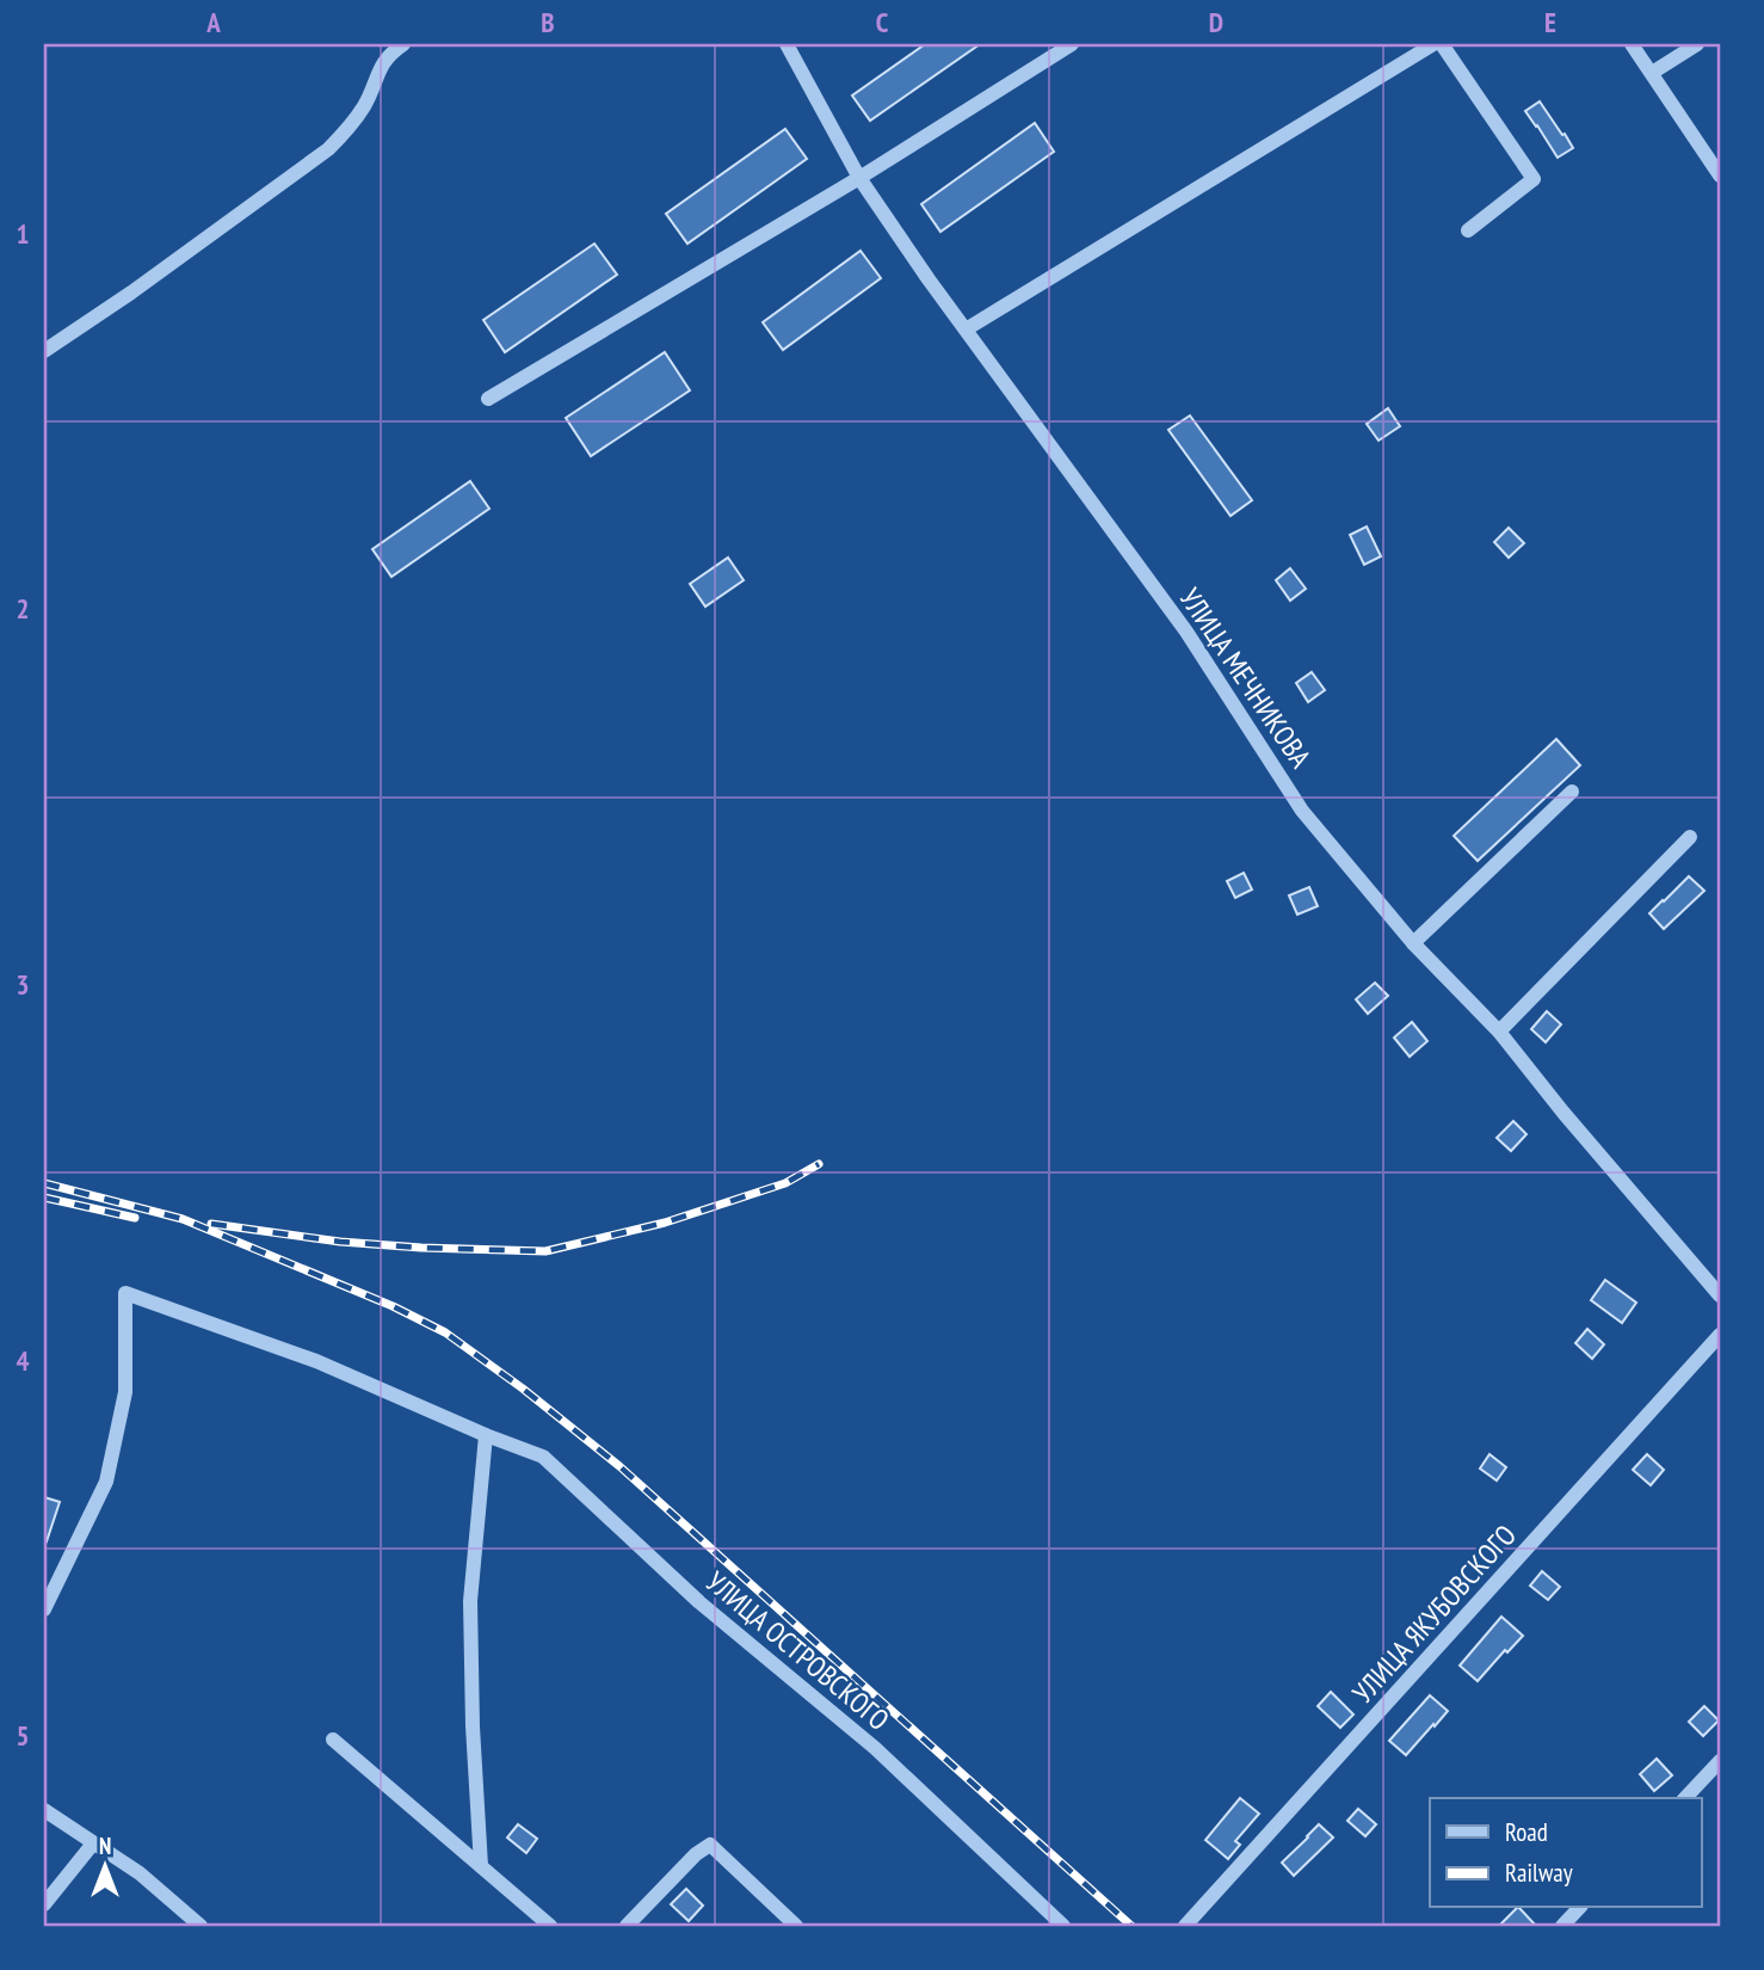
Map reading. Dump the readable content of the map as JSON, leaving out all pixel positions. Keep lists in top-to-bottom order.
{
  "streets": {
    "street": ["УЛИЦА МЕЧНИКОВА", "УЛИЦА ЯКУБОВСКОГО", "УЛИЦА ОСТРОВСКОГО"]
  },
  "legend": ["Road", "Railway"],
  "north": "top",
  "grid": {
    "columns": [
      "A",
      "B",
      "C",
      "D",
      "E"
    ],
    "rows": [
      "1",
      "2",
      "3",
      "4",
      "5"
    ]
  }
}
